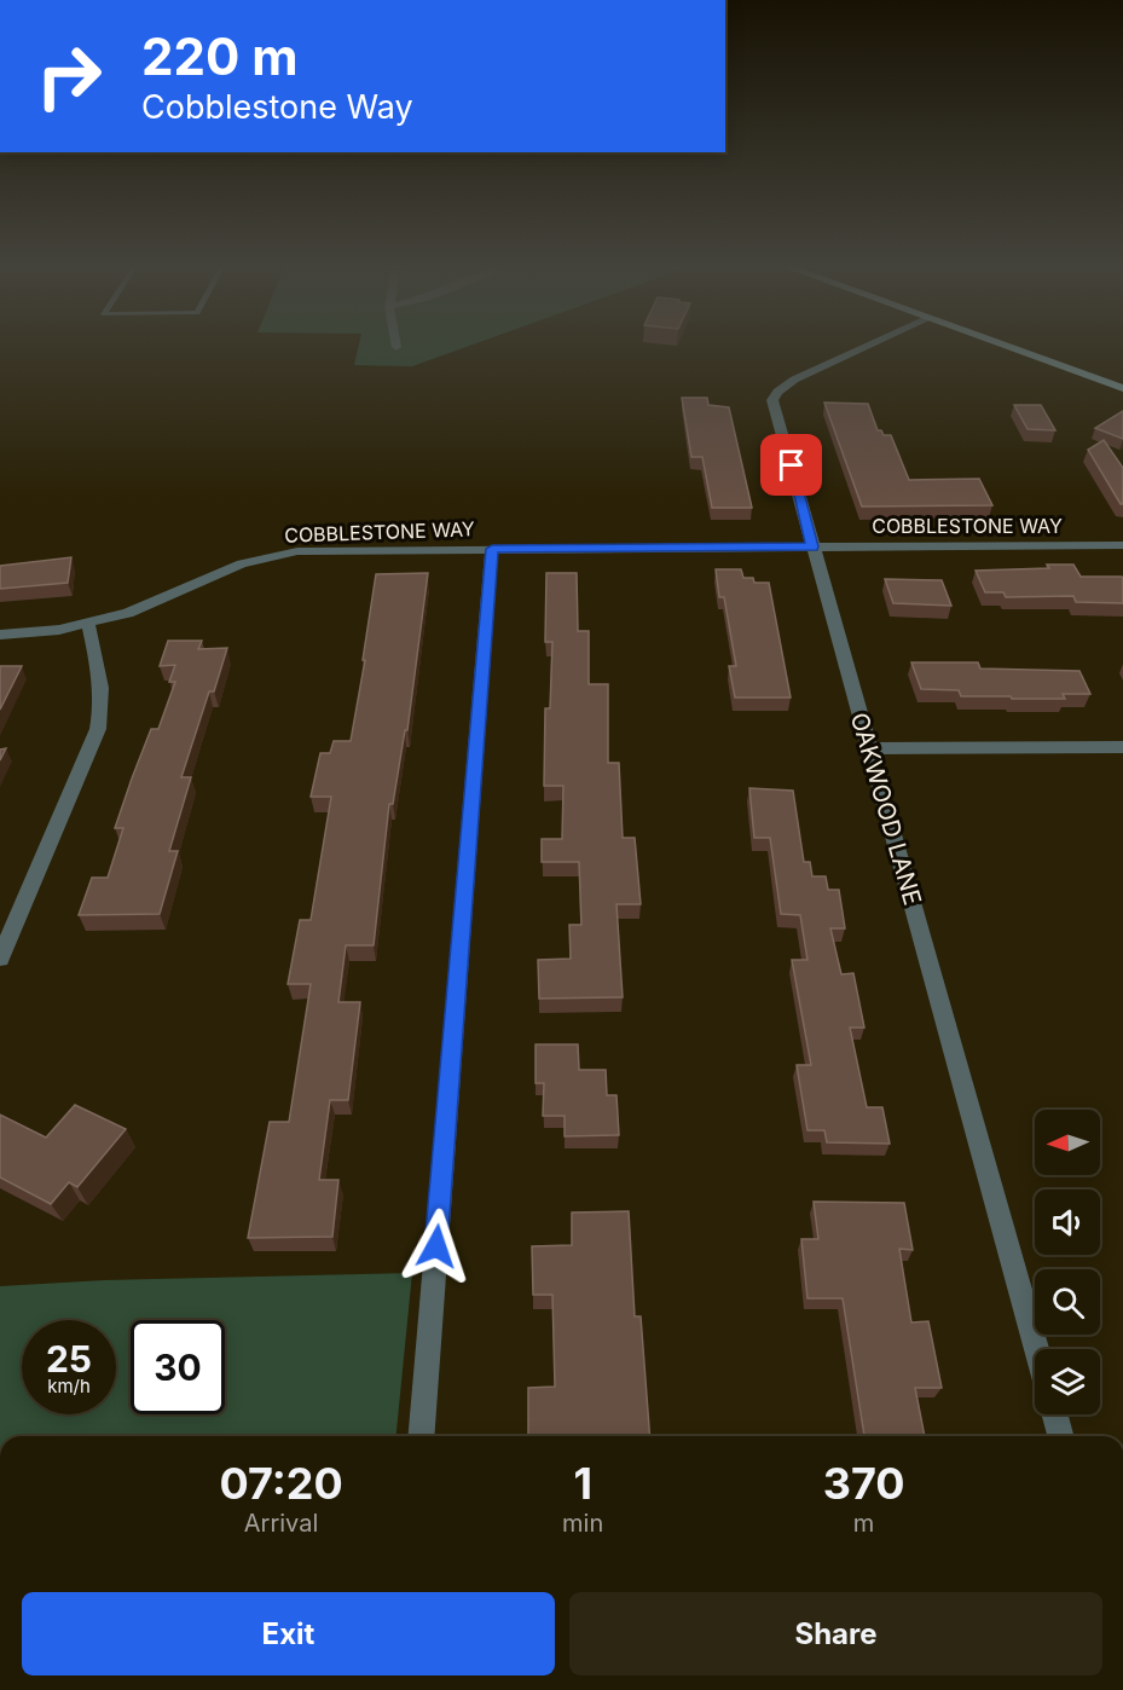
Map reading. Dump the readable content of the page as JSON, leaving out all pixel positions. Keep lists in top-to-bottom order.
{
  "streets": {
    "street": ["COBBLESTONE WAY", "OAKWOOD LANE"]
  },
  "crossings": [
    ["COBBLESTONE WAY", "OAKWOOD LANE"]
  ],
  "north": "left",
  "page": {
    "turn": ["220 m", "Cobblestone Way"],
    "speed": "25 km/h",
    "limit": "30",
    "eta": [
      "07:20",
      "Arrival",
      "1",
      "min",
      "370",
      "m"
    ],
    "buttons": ["Exit", "Share"]
  }
}
